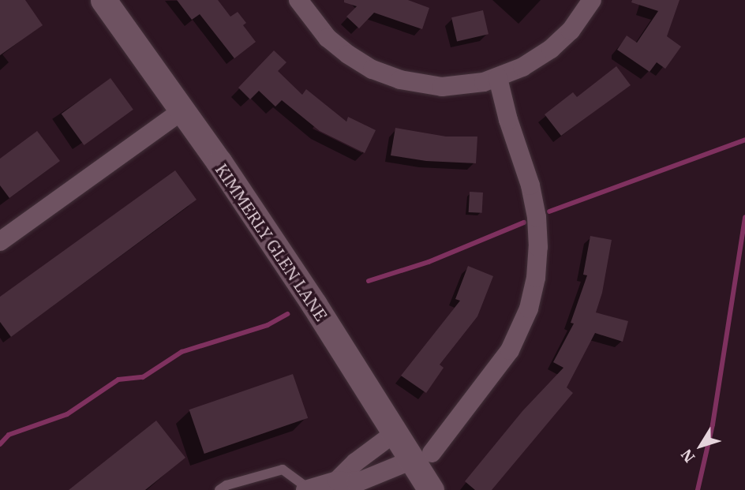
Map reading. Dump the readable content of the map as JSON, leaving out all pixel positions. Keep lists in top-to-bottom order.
{
  "streets": {
    "street": ["KIMMERLY GLEN LANE"]
  },
  "north": "bottom left"
}
